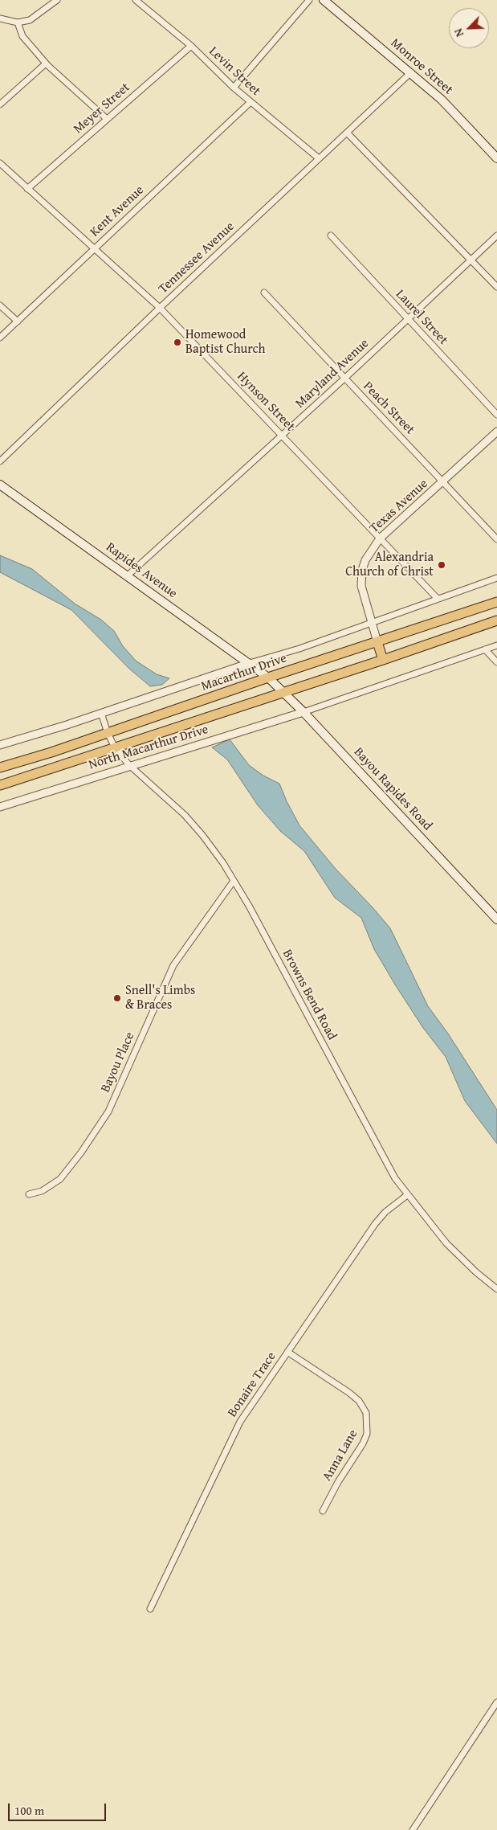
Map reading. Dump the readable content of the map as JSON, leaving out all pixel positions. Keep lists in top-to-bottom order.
{
  "streets": {
    "highway": ["Macarthur Drive"],
    "main road": ["Monroe Street", "Rapides Avenue", "Bayou Rapides Road"],
    "street": [
      "Levin Street",
      "Meyer Street",
      "Kent Avenue",
      "Tennessee Avenue",
      "Laurel Street",
      "Maryland Avenue",
      "Hynson Street",
      "Peach Street",
      "Texas Avenue",
      "North Macarthur Drive",
      "Browns Bend Road",
      "Bayou Place",
      "Bonaire Trace",
      "Anna Lane"
    ]
  },
  "crossings": [
    ["Monroe Street", "Tennessee Avenue"],
    ["Levin Street", "Meyer Street"],
    ["Levin Street", "Kent Avenue"],
    ["Levin Street", "Tennessee Avenue"],
    ["Meyer Street", "Hynson Street"],
    ["Kent Avenue", "Hynson Street"],
    ["Tennessee Avenue", "Hynson Street"],
    ["Laurel Street", "Maryland Avenue"],
    ["Maryland Avenue", "Hynson Street"],
    ["Maryland Avenue", "Peach Street"],
    ["Maryland Avenue", "Rapides Avenue"],
    ["Hynson Street", "Texas Avenue"],
    ["Hynson Street", "Macarthur Drive"],
    ["Peach Street", "Texas Avenue"],
    ["Texas Avenue", "Macarthur Drive"],
    ["Rapides Avenue", "Macarthur Drive"],
    ["Rapides Avenue", "Bayou Rapides Road"],
    ["Macarthur Drive", "Bayou Rapides Road"],
    ["Macarthur Drive", "Browns Bend Road"],
    ["North Macarthur Drive", "Bayou Rapides Road"],
    ["North Macarthur Drive", "Browns Bend Road"],
    ["Browns Bend Road", "Bayou Place"],
    ["Browns Bend Road", "Bonaire Trace"],
    ["Bonaire Trace", "Anna Lane"]
  ],
  "places": ["Homewood Baptist Church", "Alexandria Church of Christ", "Snell's Limbs & Braces"],
  "scale_bar": "100 m",
  "north": "bottom left"
}
